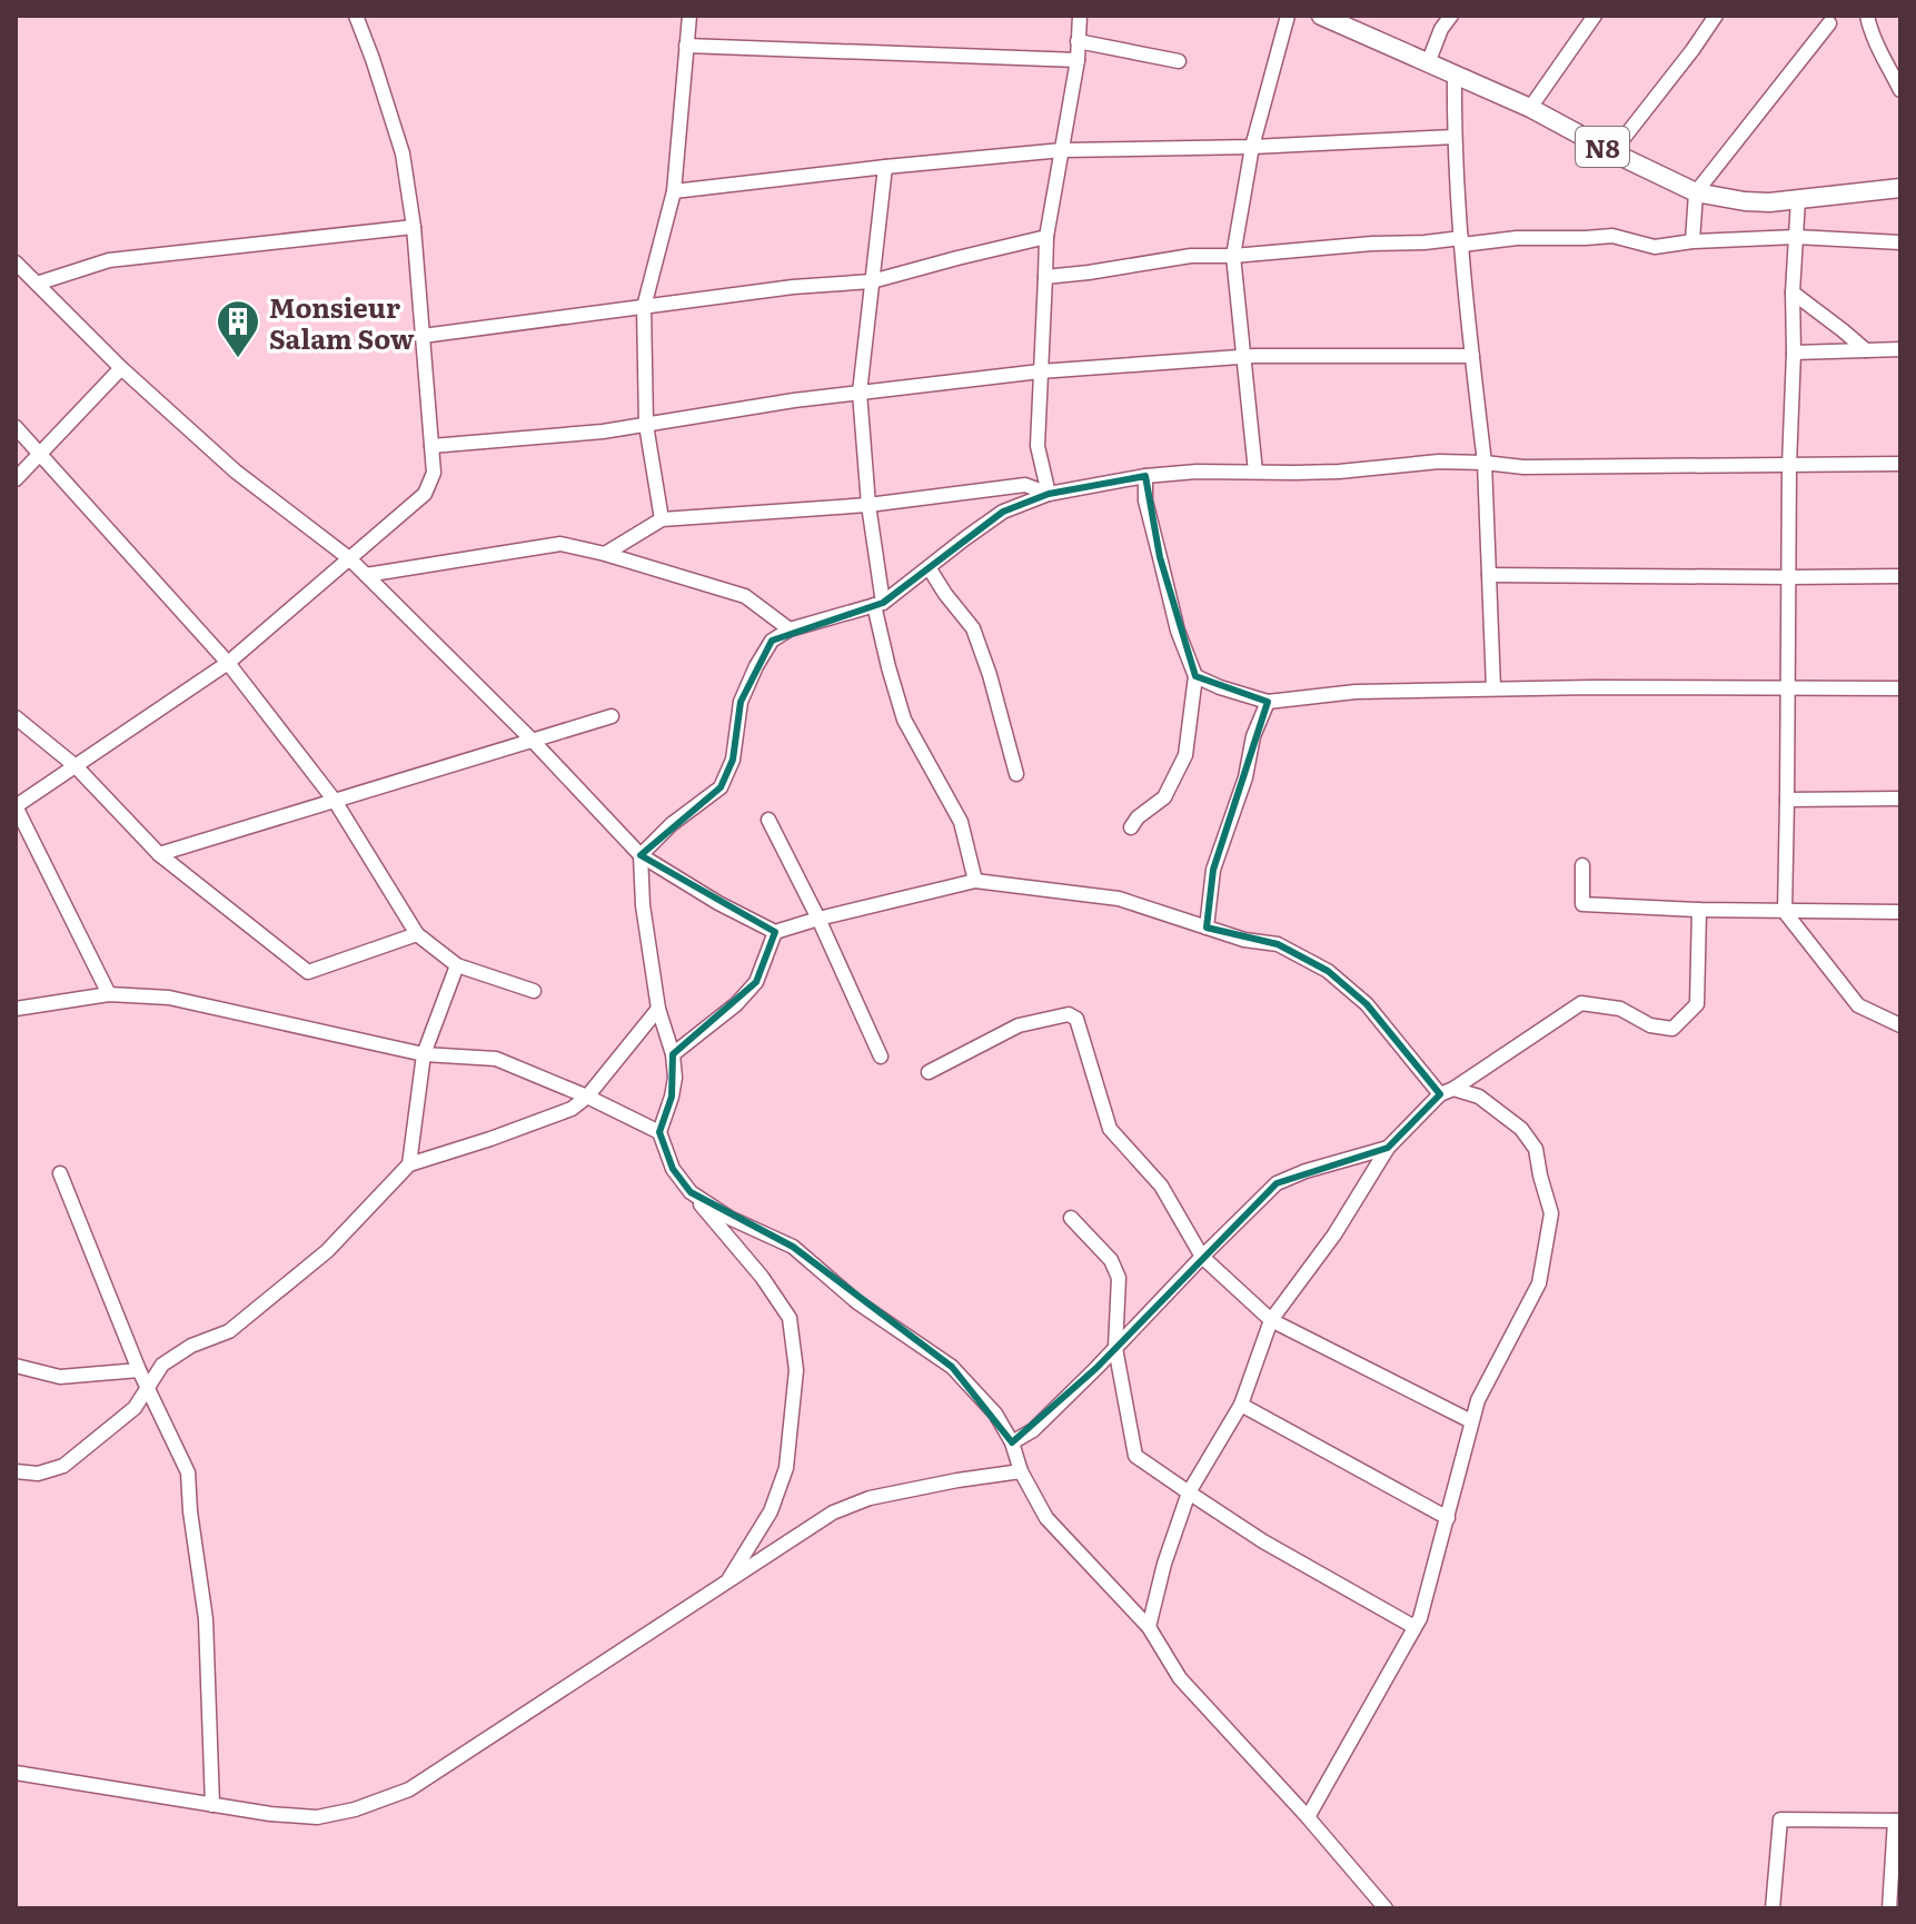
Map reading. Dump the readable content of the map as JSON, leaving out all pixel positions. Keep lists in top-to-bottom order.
{
  "streets": {
    "main road": ["N8"]
  },
  "places": {
    "building": ["Monsieur Salam Sow"]
  }
}
